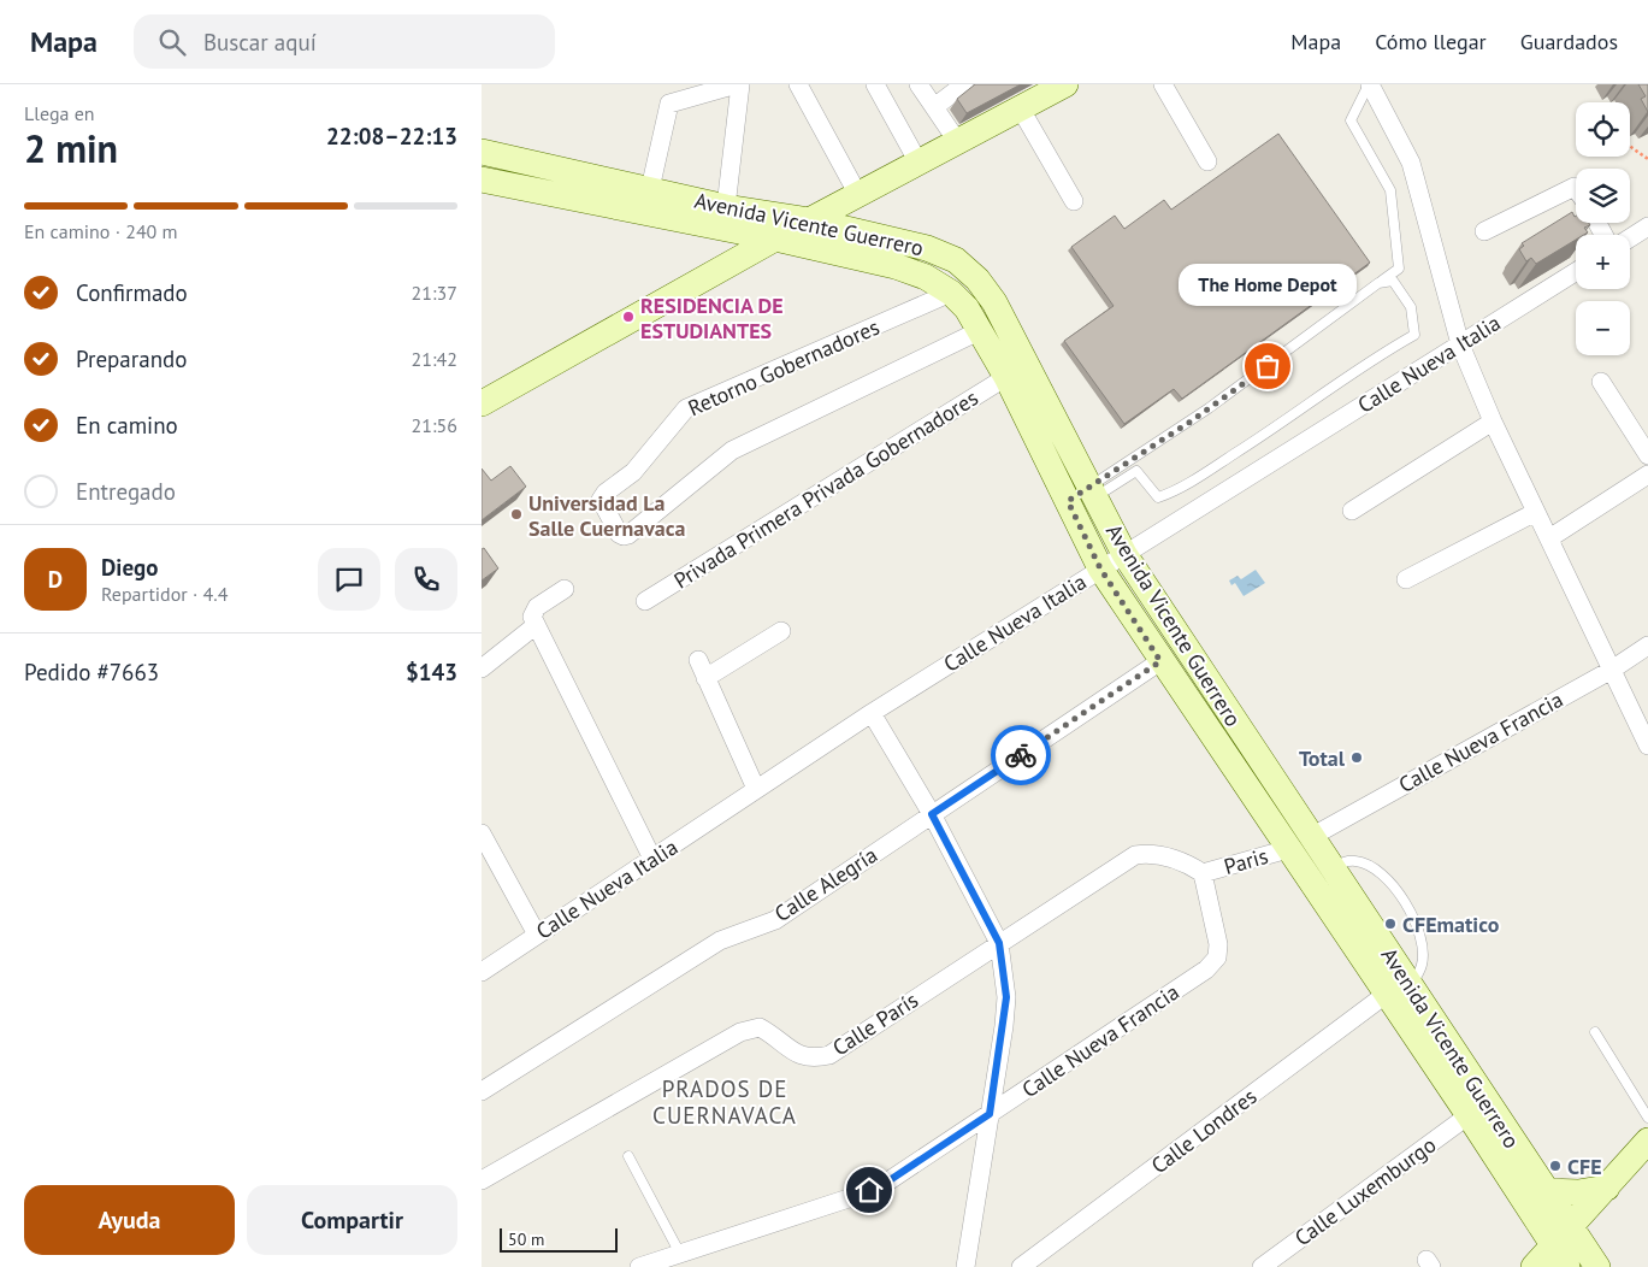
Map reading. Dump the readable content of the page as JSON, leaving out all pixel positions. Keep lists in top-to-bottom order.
{
  "streets": {
    "main road": ["Avenida Vicente Guerrero"],
    "street": [
      "Calle Nueva Italia",
      "Retorno Gobernadores",
      "Privada Primera Privada Gobernadores",
      "Calle Nueva Francia",
      "Paris",
      "Calle Alegría",
      "Calle París",
      "Calle Londres",
      "Calle Luxemburgo"
    ]
  },
  "crossings": [
    ["Avenida Vicente Guerrero", "Calle Nueva Italia"],
    ["Avenida Vicente Guerrero", "Retorno Gobernadores"],
    ["Avenida Vicente Guerrero", "Privada Primera Privada Gobernadores"],
    ["Avenida Vicente Guerrero", "Calle Nueva Francia"],
    ["Avenida Vicente Guerrero", "Paris"],
    ["Avenida Vicente Guerrero", "Calle Alegría"],
    ["Avenida Vicente Guerrero", "Calle Londres"],
    ["Avenida Vicente Guerrero", "Calle Luxemburgo"],
    ["Calle Nueva Francia", "Paris"],
    ["Calle Nueva Francia", "Calle París"],
    ["Paris", "Calle París"]
  ],
  "districts": ["PRADOS DE CUERNAVACA"],
  "places": [
    "RESIDENCIA DE ESTUDIANTES",
    "The Home Depot",
    "Universidad La Salle Cuernavaca",
    "Total",
    "CFEmatico",
    "CFE"
  ],
  "scale_bar": "50 m",
  "page": {
    "header": "Mapa",
    "search": "Buscar aquí",
    "nav": ["Mapa", "Cómo llegar", "Guardados"],
    "heading": ["2 min", "Llega en", "22:08–22:13"],
    "panel": [
      "Diego",
      "Repartidor · 4.4",
      "Pedido #7663",
      "$143"
    ],
    "map_buttons": ["+", "−"],
    "bar": "En camino · 240 m",
    "list": [
      ["Confirmado", "21:37"],
      ["Preparando", "21:42"],
      ["En camino", "21:56"],
      "Entregado"
    ],
    "bubble": "The Home Depot",
    "round": "D",
    "buttons": ["Ayuda", "Compartir"],
    "scale": "50 m"
  }
}
